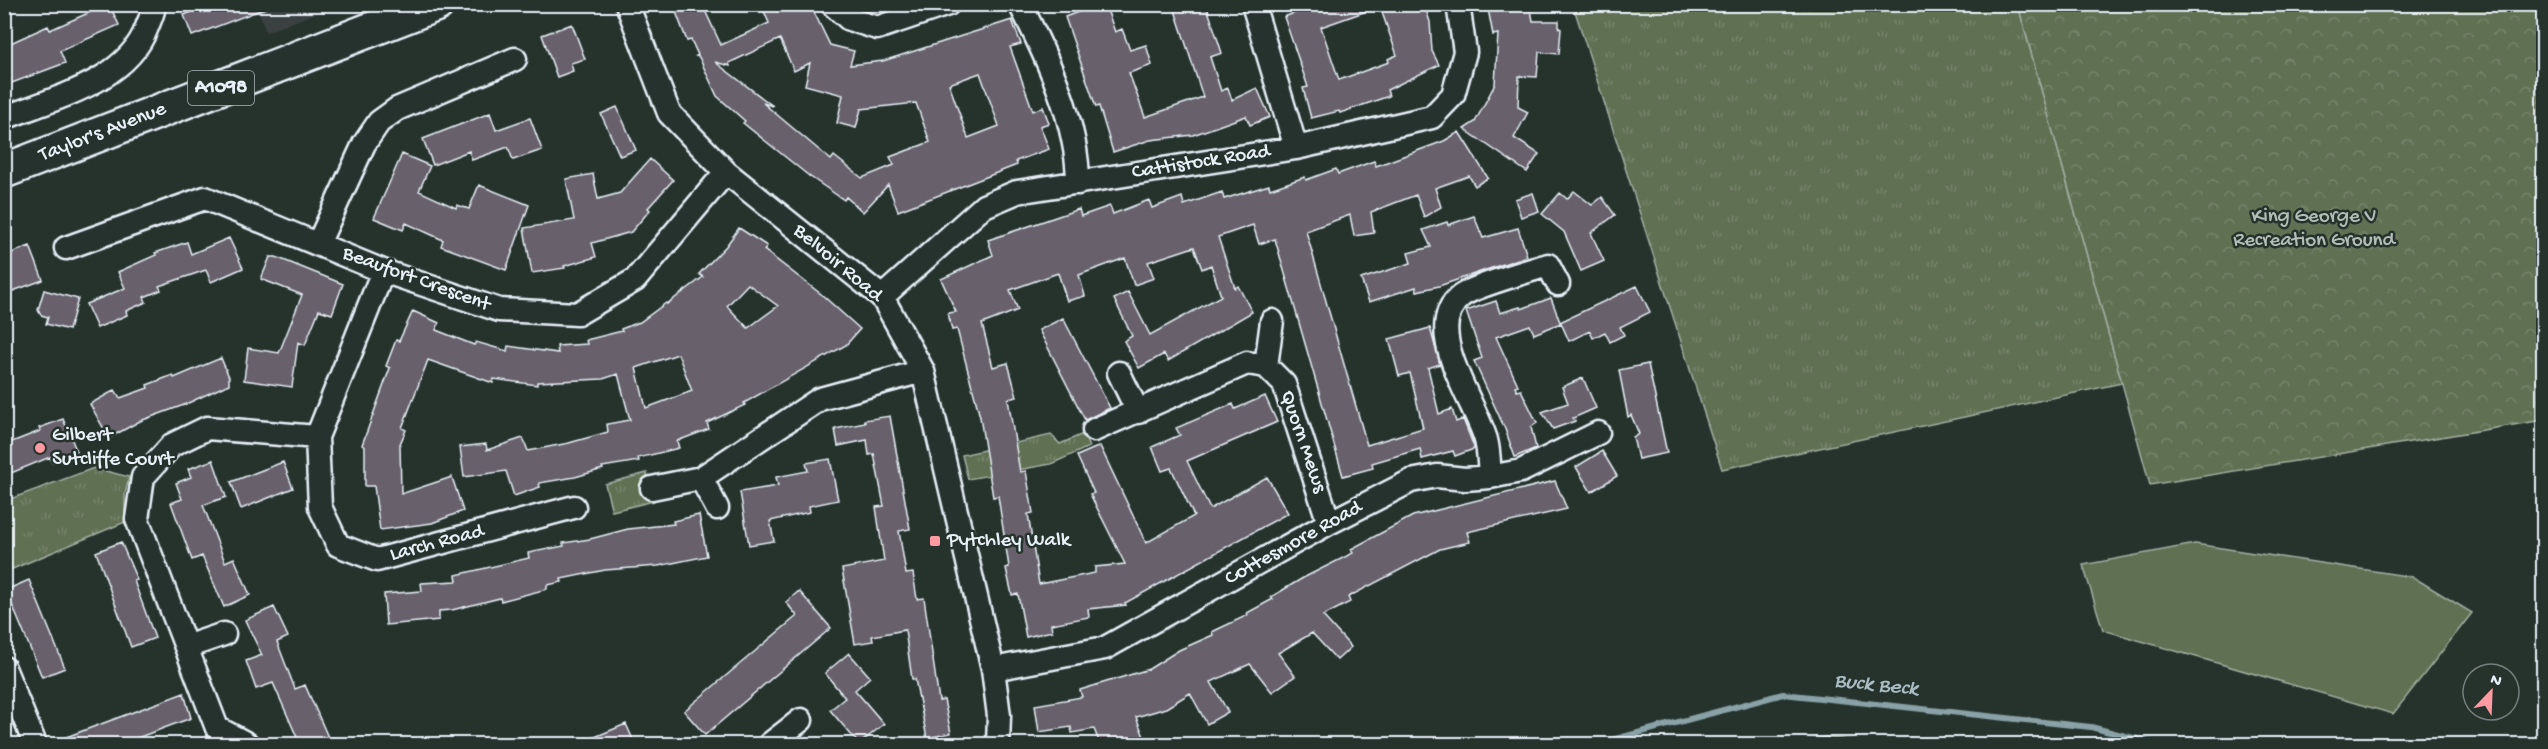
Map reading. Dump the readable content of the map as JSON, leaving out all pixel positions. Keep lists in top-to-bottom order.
{
  "streets": {
    "main road": ["A1098", "Taylor's Avenue"],
    "street": [
      "Cattistock Road",
      "Belvoir Road",
      "Beaufort Crescent",
      "Quorn Mews",
      "Larch Road",
      "Cottesmore Road"
    ]
  },
  "crossings": [
    ["Cattistock Road", "Belvoir Road"],
    ["Belvoir Road", "Beaufort Crescent"],
    ["Belvoir Road", "Cottesmore Road"],
    ["Beaufort Crescent", "Larch Road"],
    ["Quorn Mews", "Cottesmore Road"]
  ],
  "water": ["Buck Beck"],
  "parks": ["King George V Recreation Ground"],
  "places": {
    "other": ["Gilbert Sutcliffe Court"],
    "transit": ["Pytchley Walk"]
  },
  "north": "top right"
}
